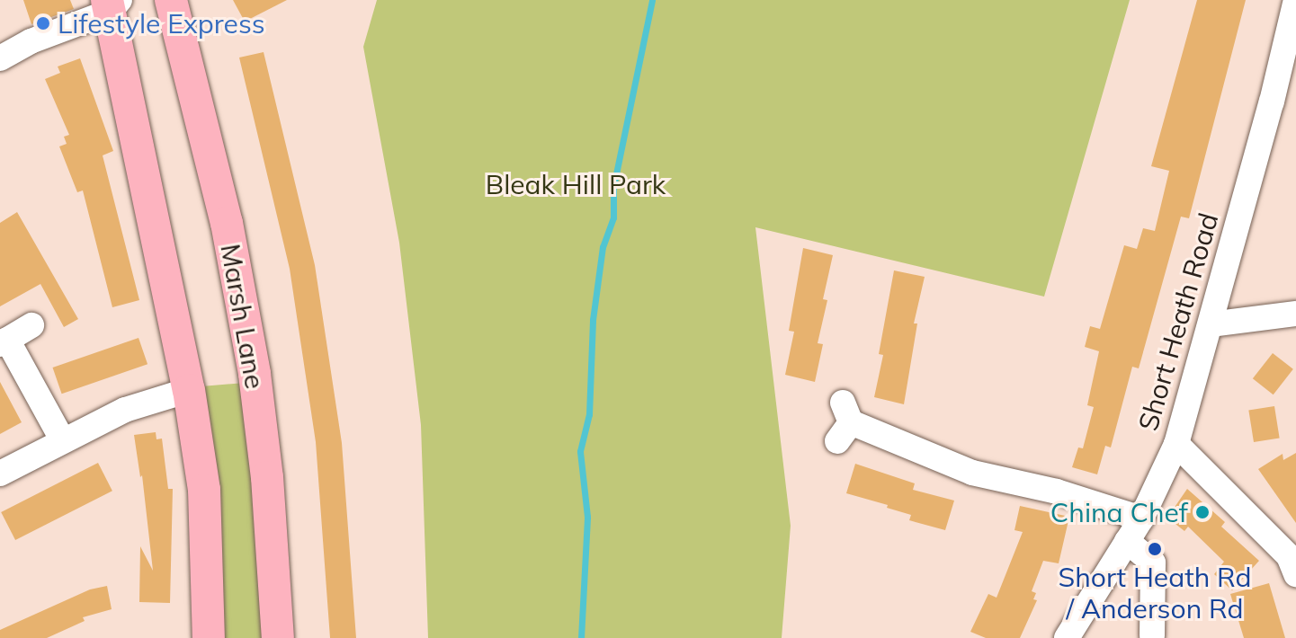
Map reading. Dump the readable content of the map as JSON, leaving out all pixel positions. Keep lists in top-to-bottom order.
{
  "streets": {
    "main road": ["Marsh Lane"],
    "street": ["Short Heath Road"]
  },
  "parks": ["Bleak Hill Park"],
  "places": ["Lifestyle Express", "China Chef", "Short Heath Rd / Anderson Rd"]
}
